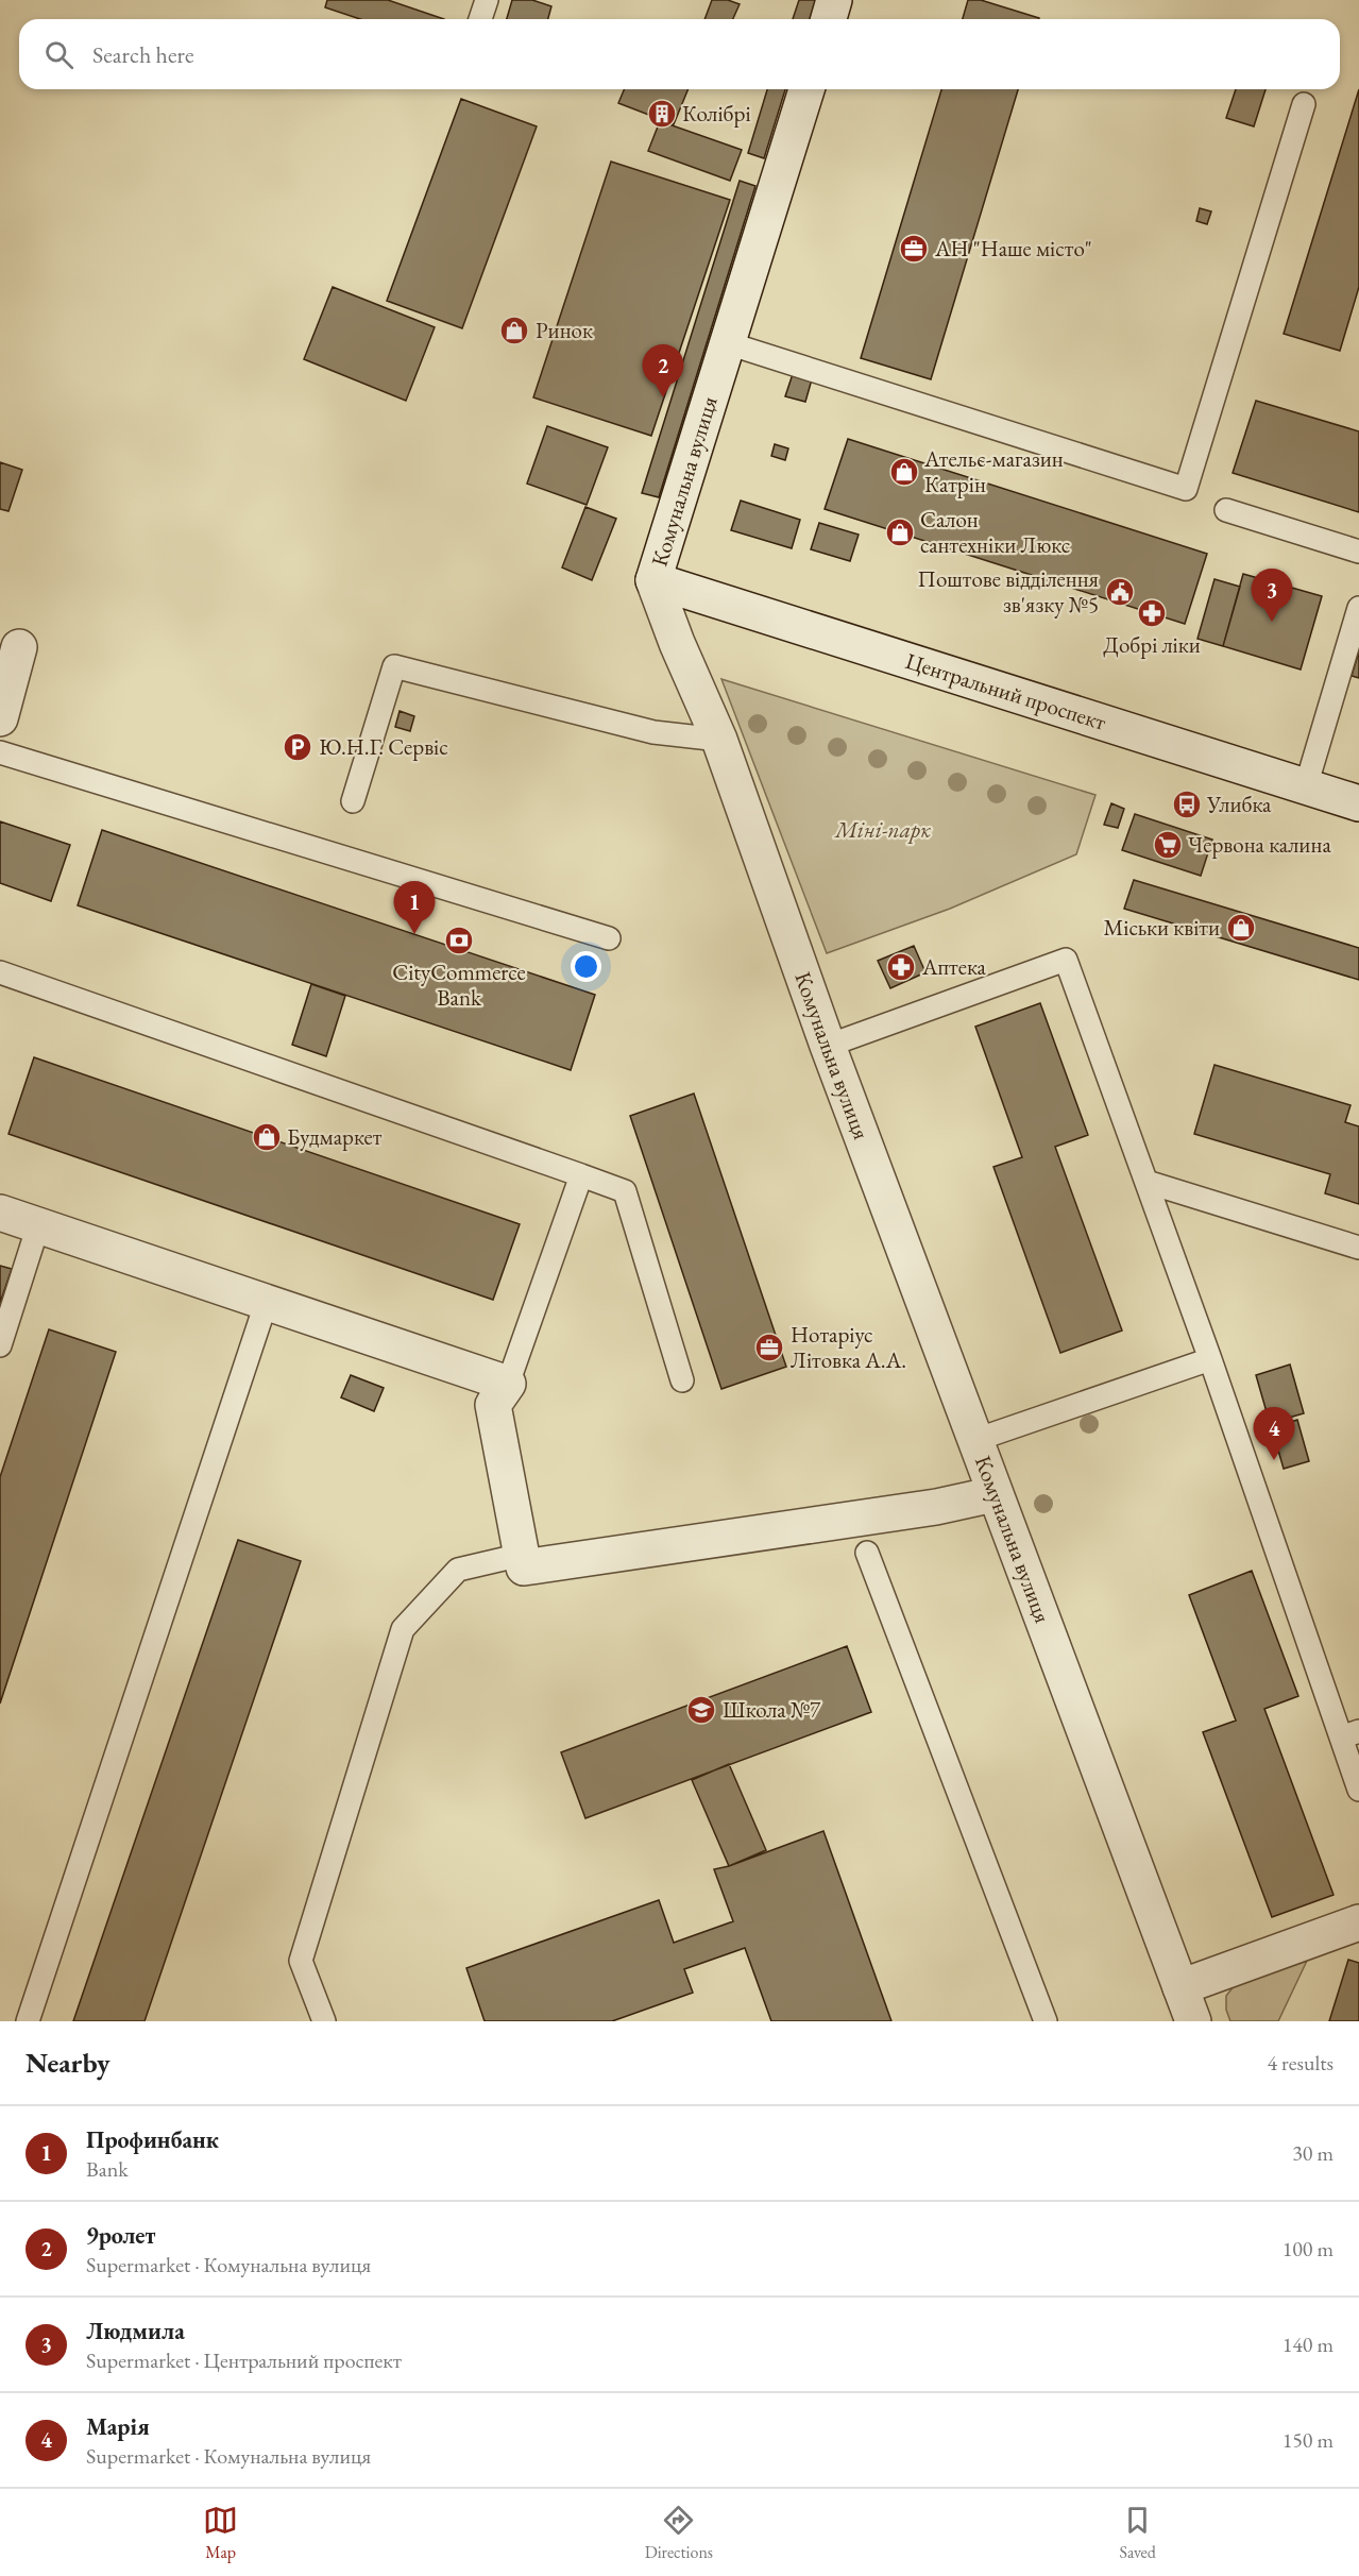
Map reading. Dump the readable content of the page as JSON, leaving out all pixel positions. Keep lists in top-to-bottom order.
{
  "streets": {
    "street": ["Комунальна вулиця", "Центральний проспект"]
  },
  "crossings": [
    ["Комунальна вулиця", "Центральний проспект"]
  ],
  "parks": ["Міні-парк"],
  "places": {
    "building": ["Колібрі"],
    "office": ["АН \"Наше місто\"", "Нотаріус Літовка А.А."],
    "shop": [
      "Ринок",
      "Ательє-магазин Катрін",
      "Салон сантехніки Люкс",
      "Міськи квіти",
      "Будмаркет"
    ],
    "public building": ["Поштове відділення зв'язку №5"],
    "pharmacy": ["Добрі ліки", "Аптека"],
    "parking": ["Ю.Н.Г. Сервіс"],
    "bus stop": ["Улибка"],
    "supermarket": ["Червона калина"],
    "bank": ["CityCommerce Bank"],
    "school or university": ["Школа №7"]
  },
  "page": {
    "search": "Search here",
    "pins": [
      "2",
      "3",
      "1",
      "4"
    ],
    "heading": ["Nearby", "4 results"],
    "list": [
      {
        "mark": "1",
        "name": "Профинбанк",
        "note": "Bank",
        "value": "30 m"
      },
      {
        "mark": "2",
        "name": "9ролет",
        "note": "Supermarket · Комунальна вулиця",
        "value": "100 m"
      },
      {
        "mark": "3",
        "name": "Людмила",
        "note": "Supermarket · Центральний проспект",
        "value": "140 m"
      },
      {
        "mark": "4",
        "name": "Марія",
        "note": "Supermarket · Комунальна вулиця",
        "value": "150 m"
      }
    ],
    "nav": ["Map", "Directions", "Saved"]
  }
}
